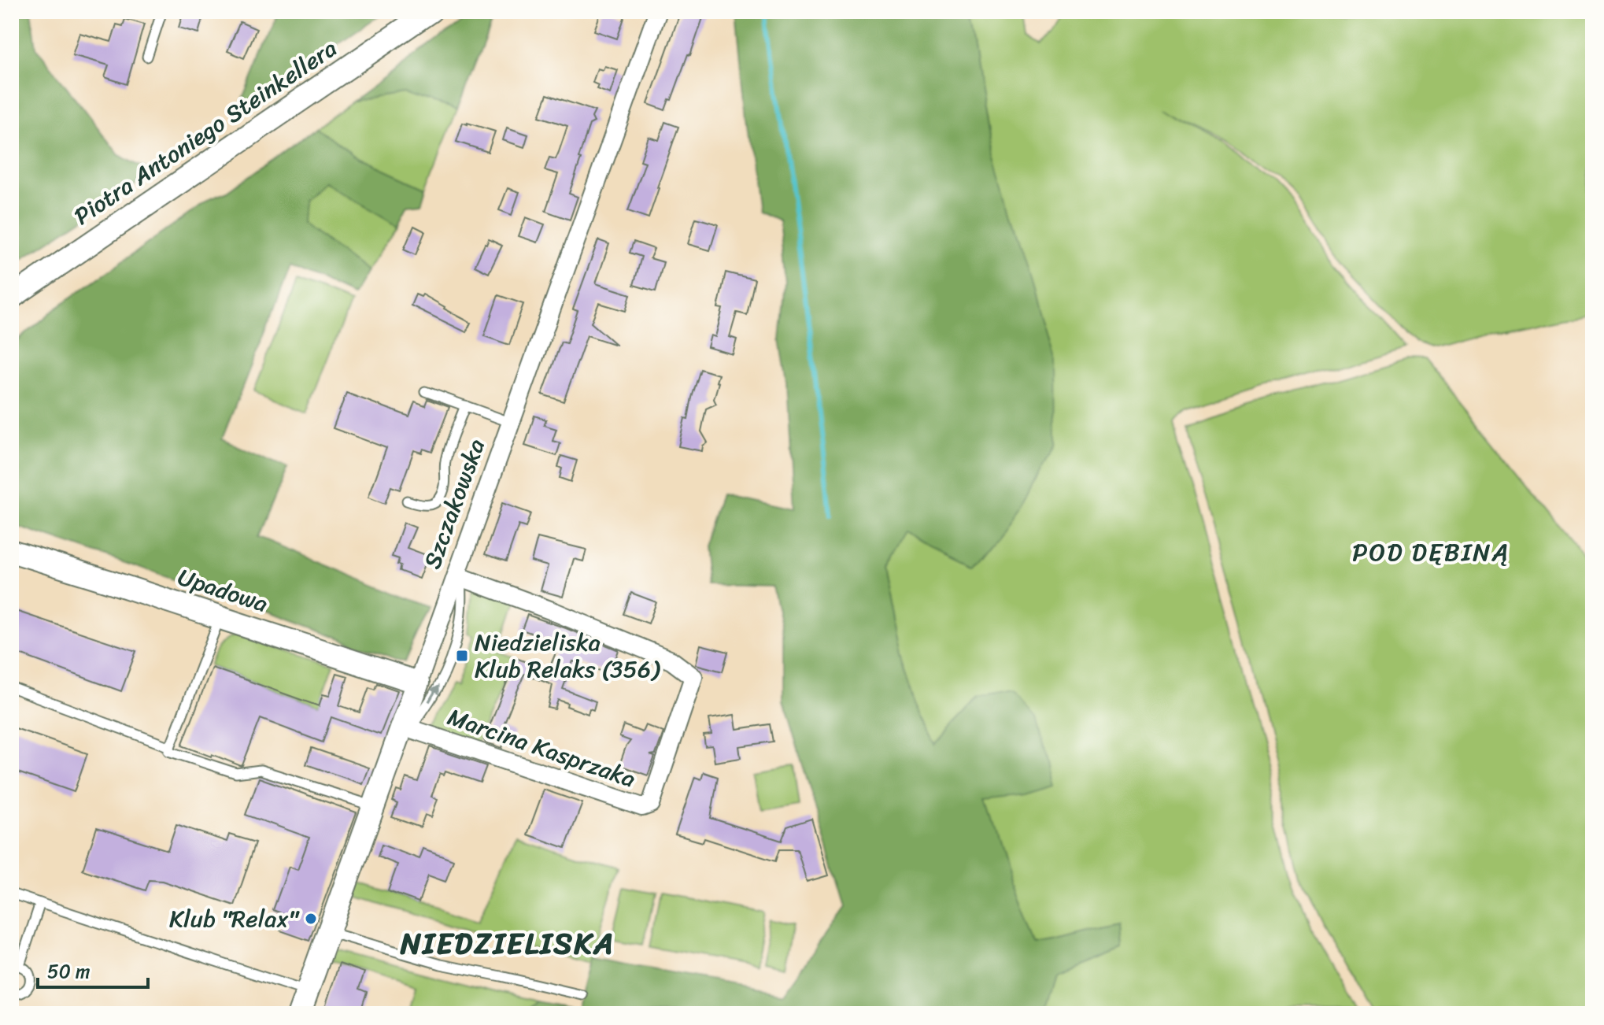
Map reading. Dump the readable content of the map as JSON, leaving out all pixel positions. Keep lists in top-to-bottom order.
{
  "streets": {
    "street": [
      "Piotra Antoniego Steinkellera",
      "Szczakowska",
      "Upadowa",
      "Marcina Kasprzaka"
    ]
  },
  "crossings": [
    ["Szczakowska", "Upadowa"],
    ["Szczakowska", "Marcina Kasprzaka"]
  ],
  "districts": ["POD DĘBINĄ", "NIEDZIELISKA"],
  "places": {
    "transit": ["Niedzieliska Klub Relaks (356)"],
    "other": ["Klub \"Relax\""]
  },
  "scale_bar": "50 m"
}
